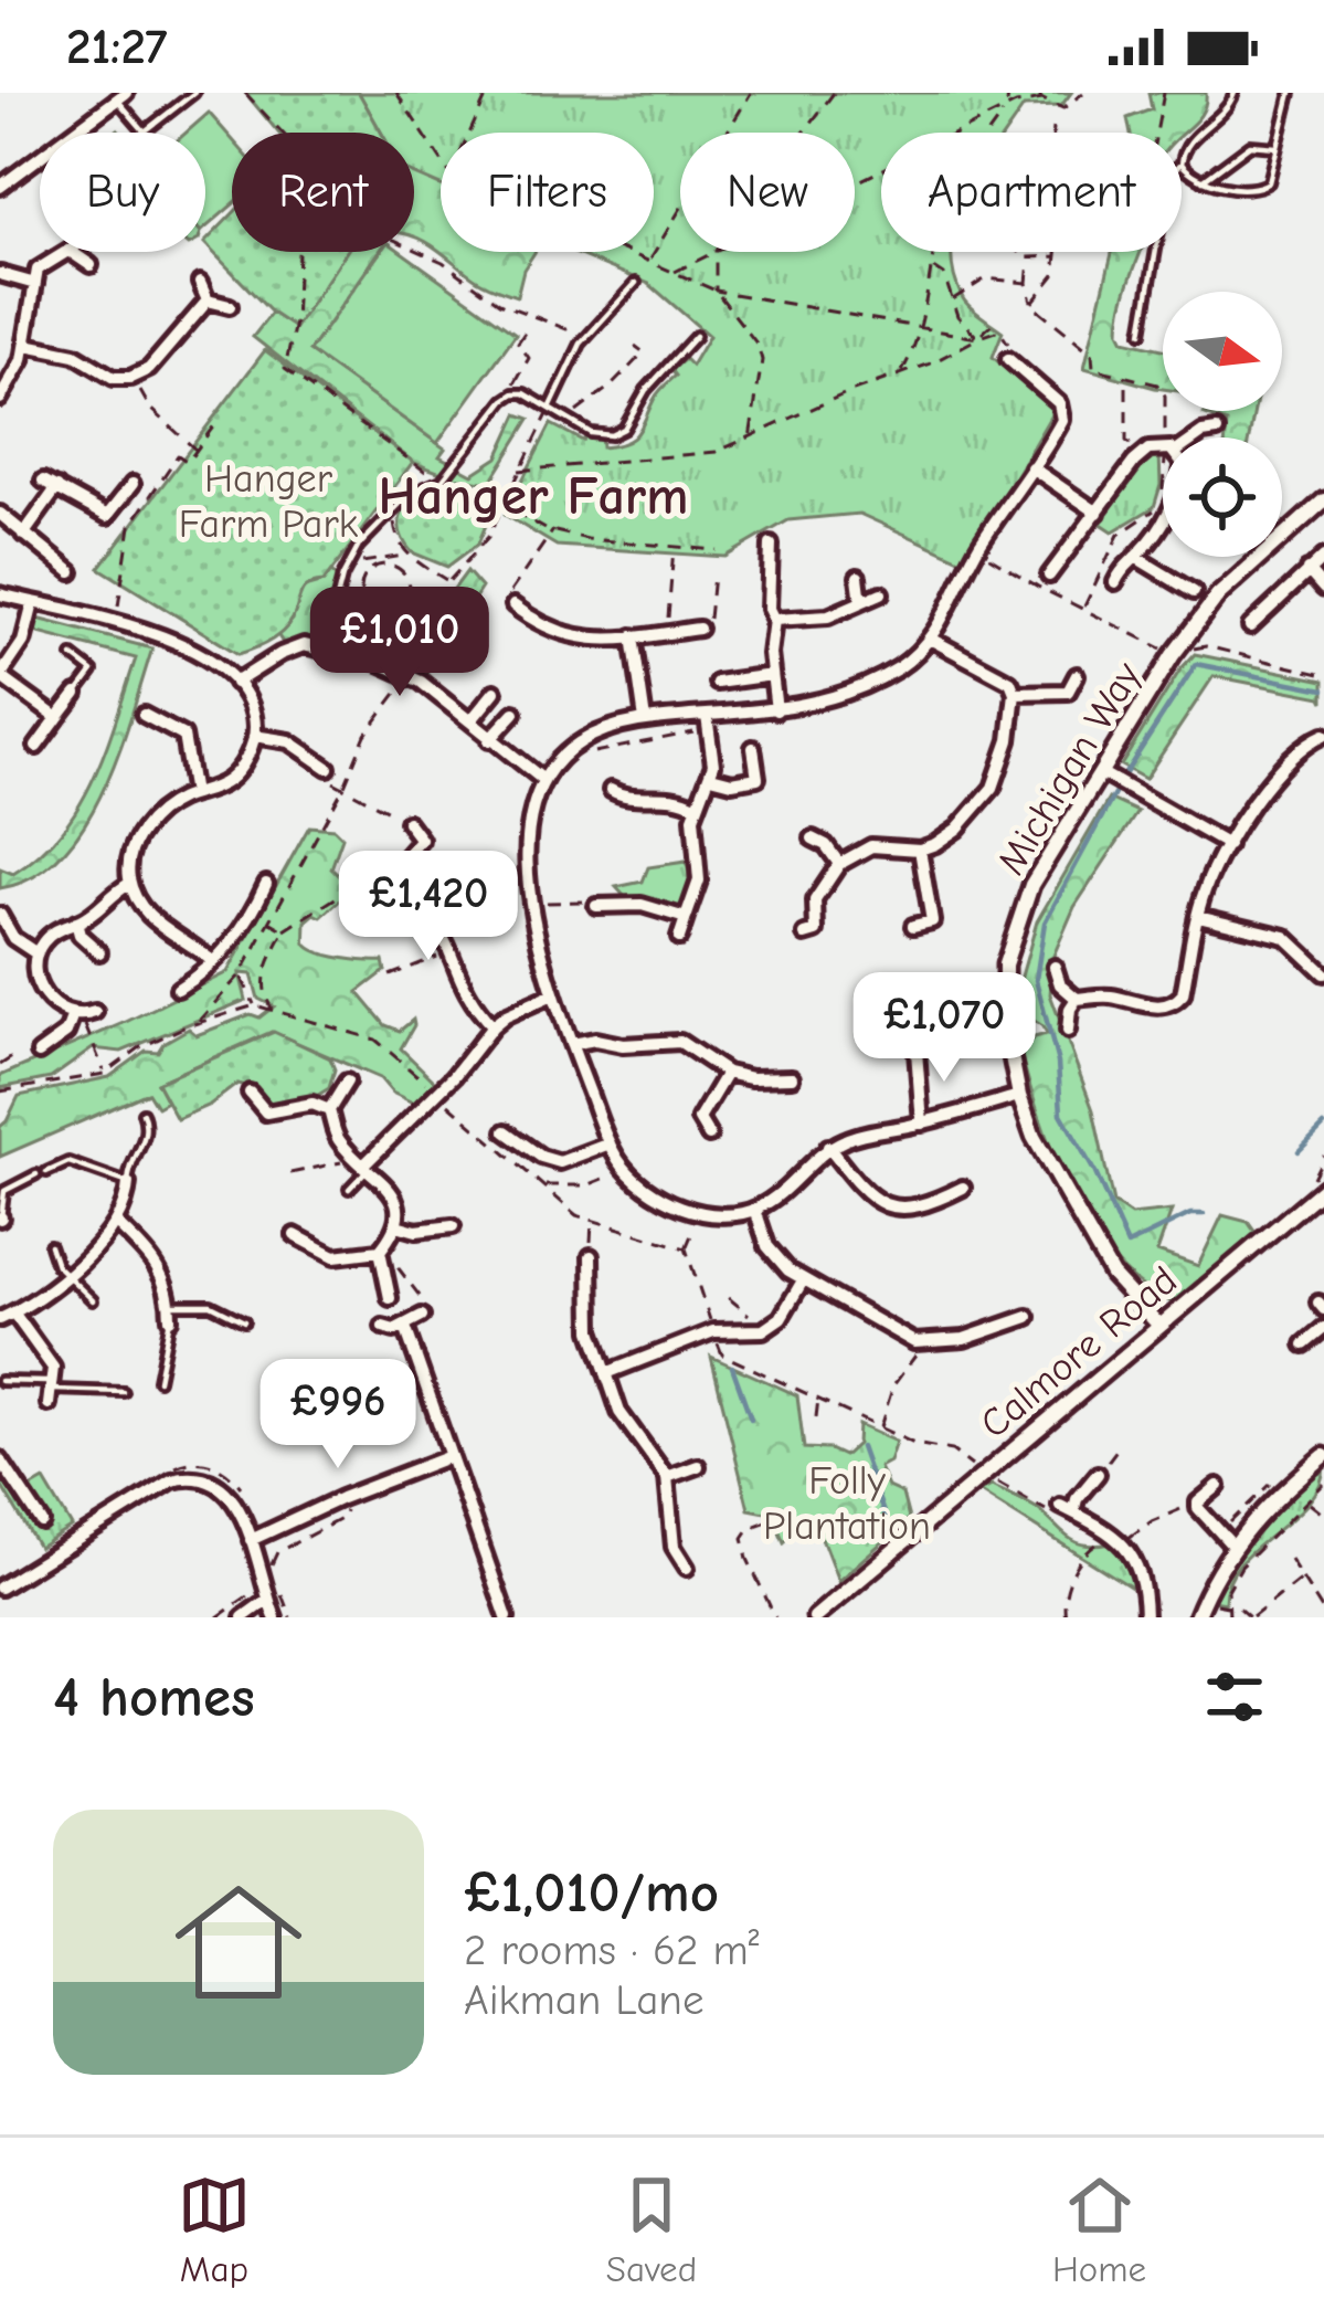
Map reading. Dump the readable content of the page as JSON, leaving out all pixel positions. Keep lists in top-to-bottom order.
{
  "streets": {
    "street": ["Michigan Way", "Calmore Road"]
  },
  "crossings": [
    ["Michigan Way", "Calmore Road"]
  ],
  "districts": ["Hanger Farm"],
  "parks": ["Hanger Farm Park", "Folly Plantation"],
  "north": "right",
  "page": {
    "status": "21:27",
    "chip": [
      "Buy",
      "Rent",
      "Filters",
      "New",
      "Apartment"
    ],
    "price": [
      "£1,010",
      "£1,420",
      "£1,070",
      "£996"
    ],
    "heading": "4 homes",
    "list": [
      {
        "name": "£1,010/mo",
        "note": "2 rooms · 62 m² · Aikman Lane"
      }
    ],
    "tabs": ["Map", "Saved", "Home"]
  }
}
